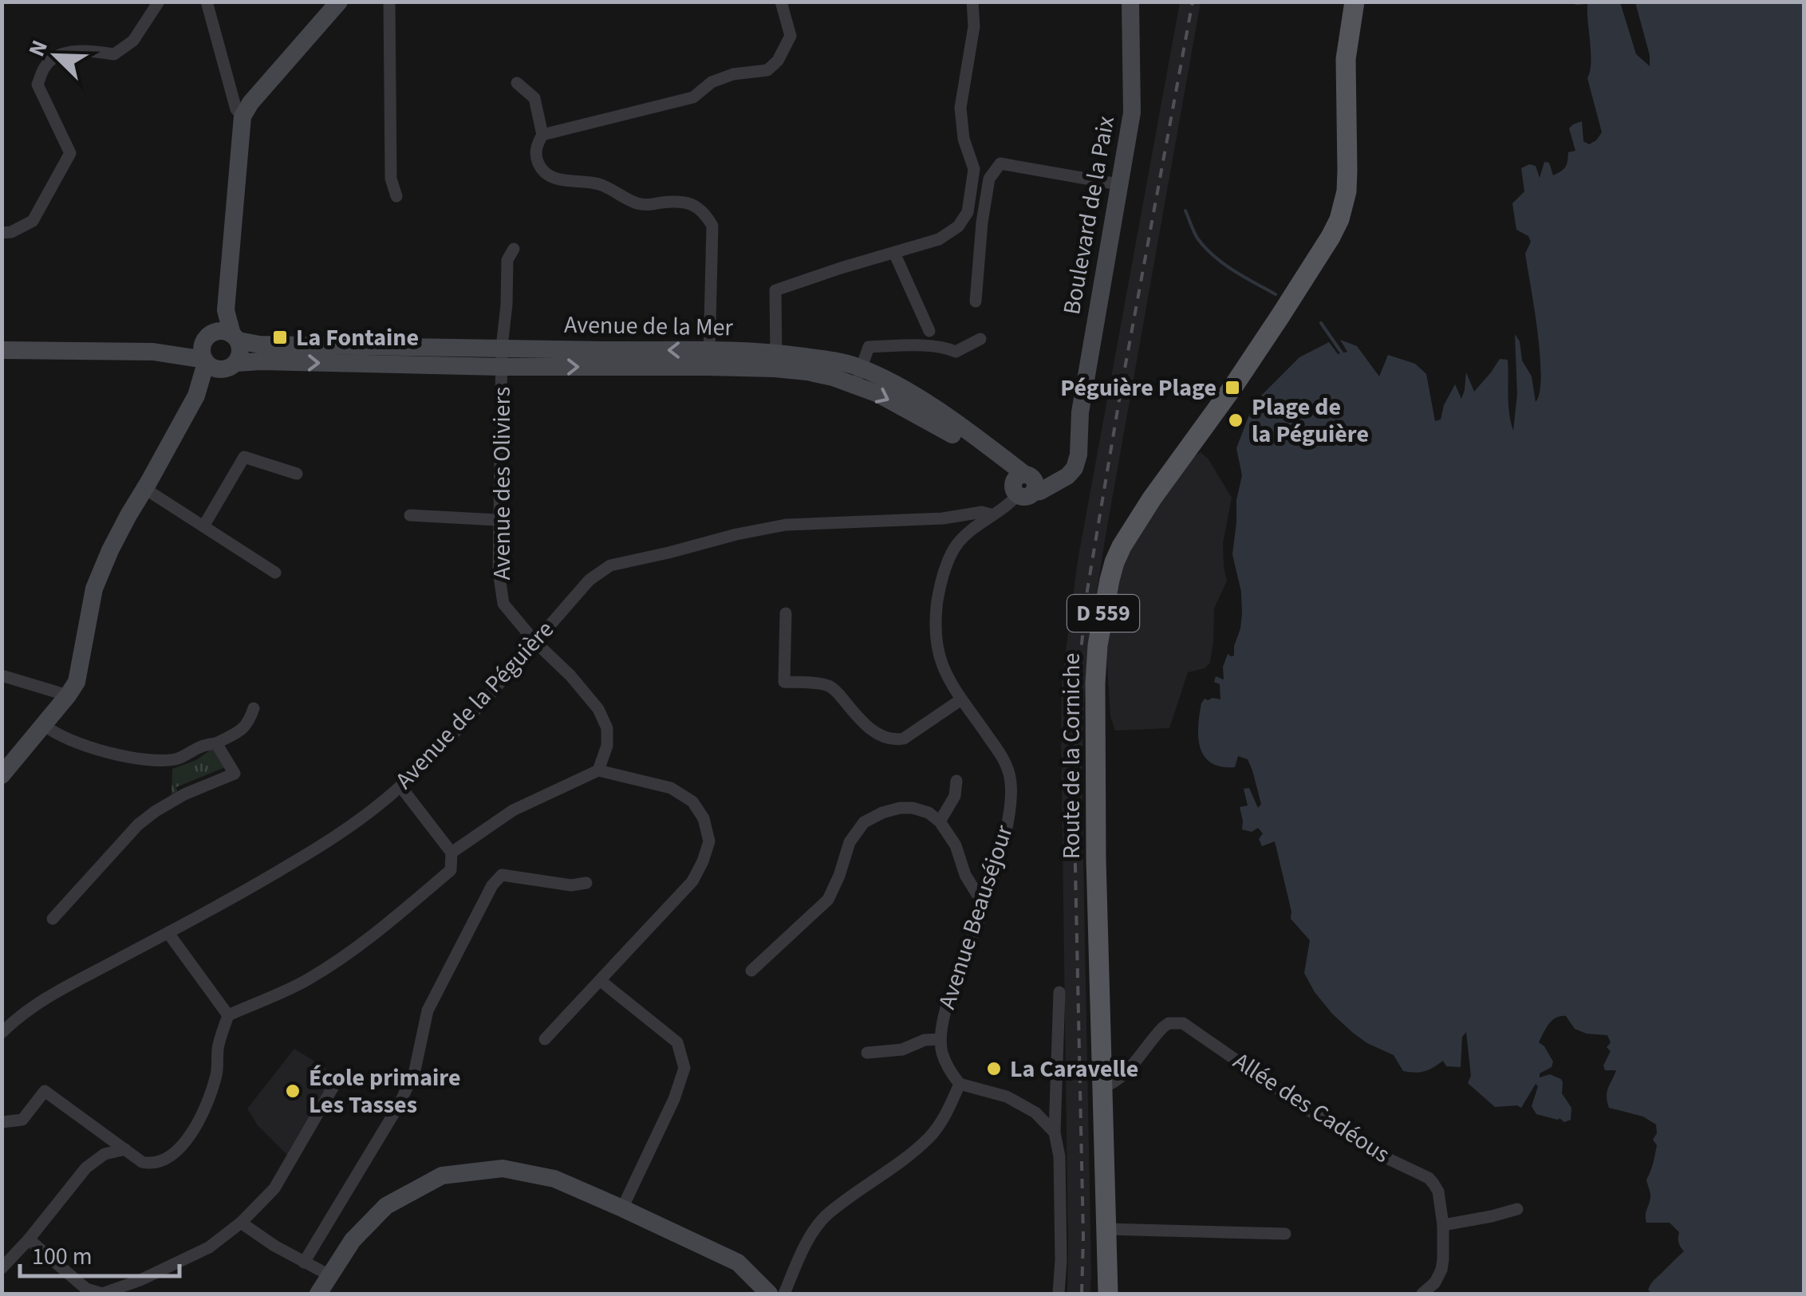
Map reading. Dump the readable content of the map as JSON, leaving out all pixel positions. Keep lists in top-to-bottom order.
{
  "streets": {
    "main road": ["D 559", "Route de la Corniche"],
    "street": [
      "Boulevard de la Paix",
      "Avenue de la Mer",
      "Avenue des Oliviers",
      "Avenue de la Péguière",
      "Avenue Beauséjour",
      "Allée des Cadéous"
    ]
  },
  "crossings": [
    ["Boulevard de la Paix", "Avenue de la Mer"],
    ["Avenue de la Mer", "Avenue des Oliviers"],
    ["Avenue des Oliviers", "Avenue de la Péguière"],
    ["Avenue de la Péguière", "Avenue Beauséjour"],
    ["Route de la Corniche", "Allée des Cadéous"]
  ],
  "places": {
    "transit": ["La Fontaine", "Péguière Plage"],
    "other": ["Plage de la Péguière", "La Caravelle", "École primaire Les Tasses"]
  },
  "scale_bar": "100 m",
  "north": "top left"
}
